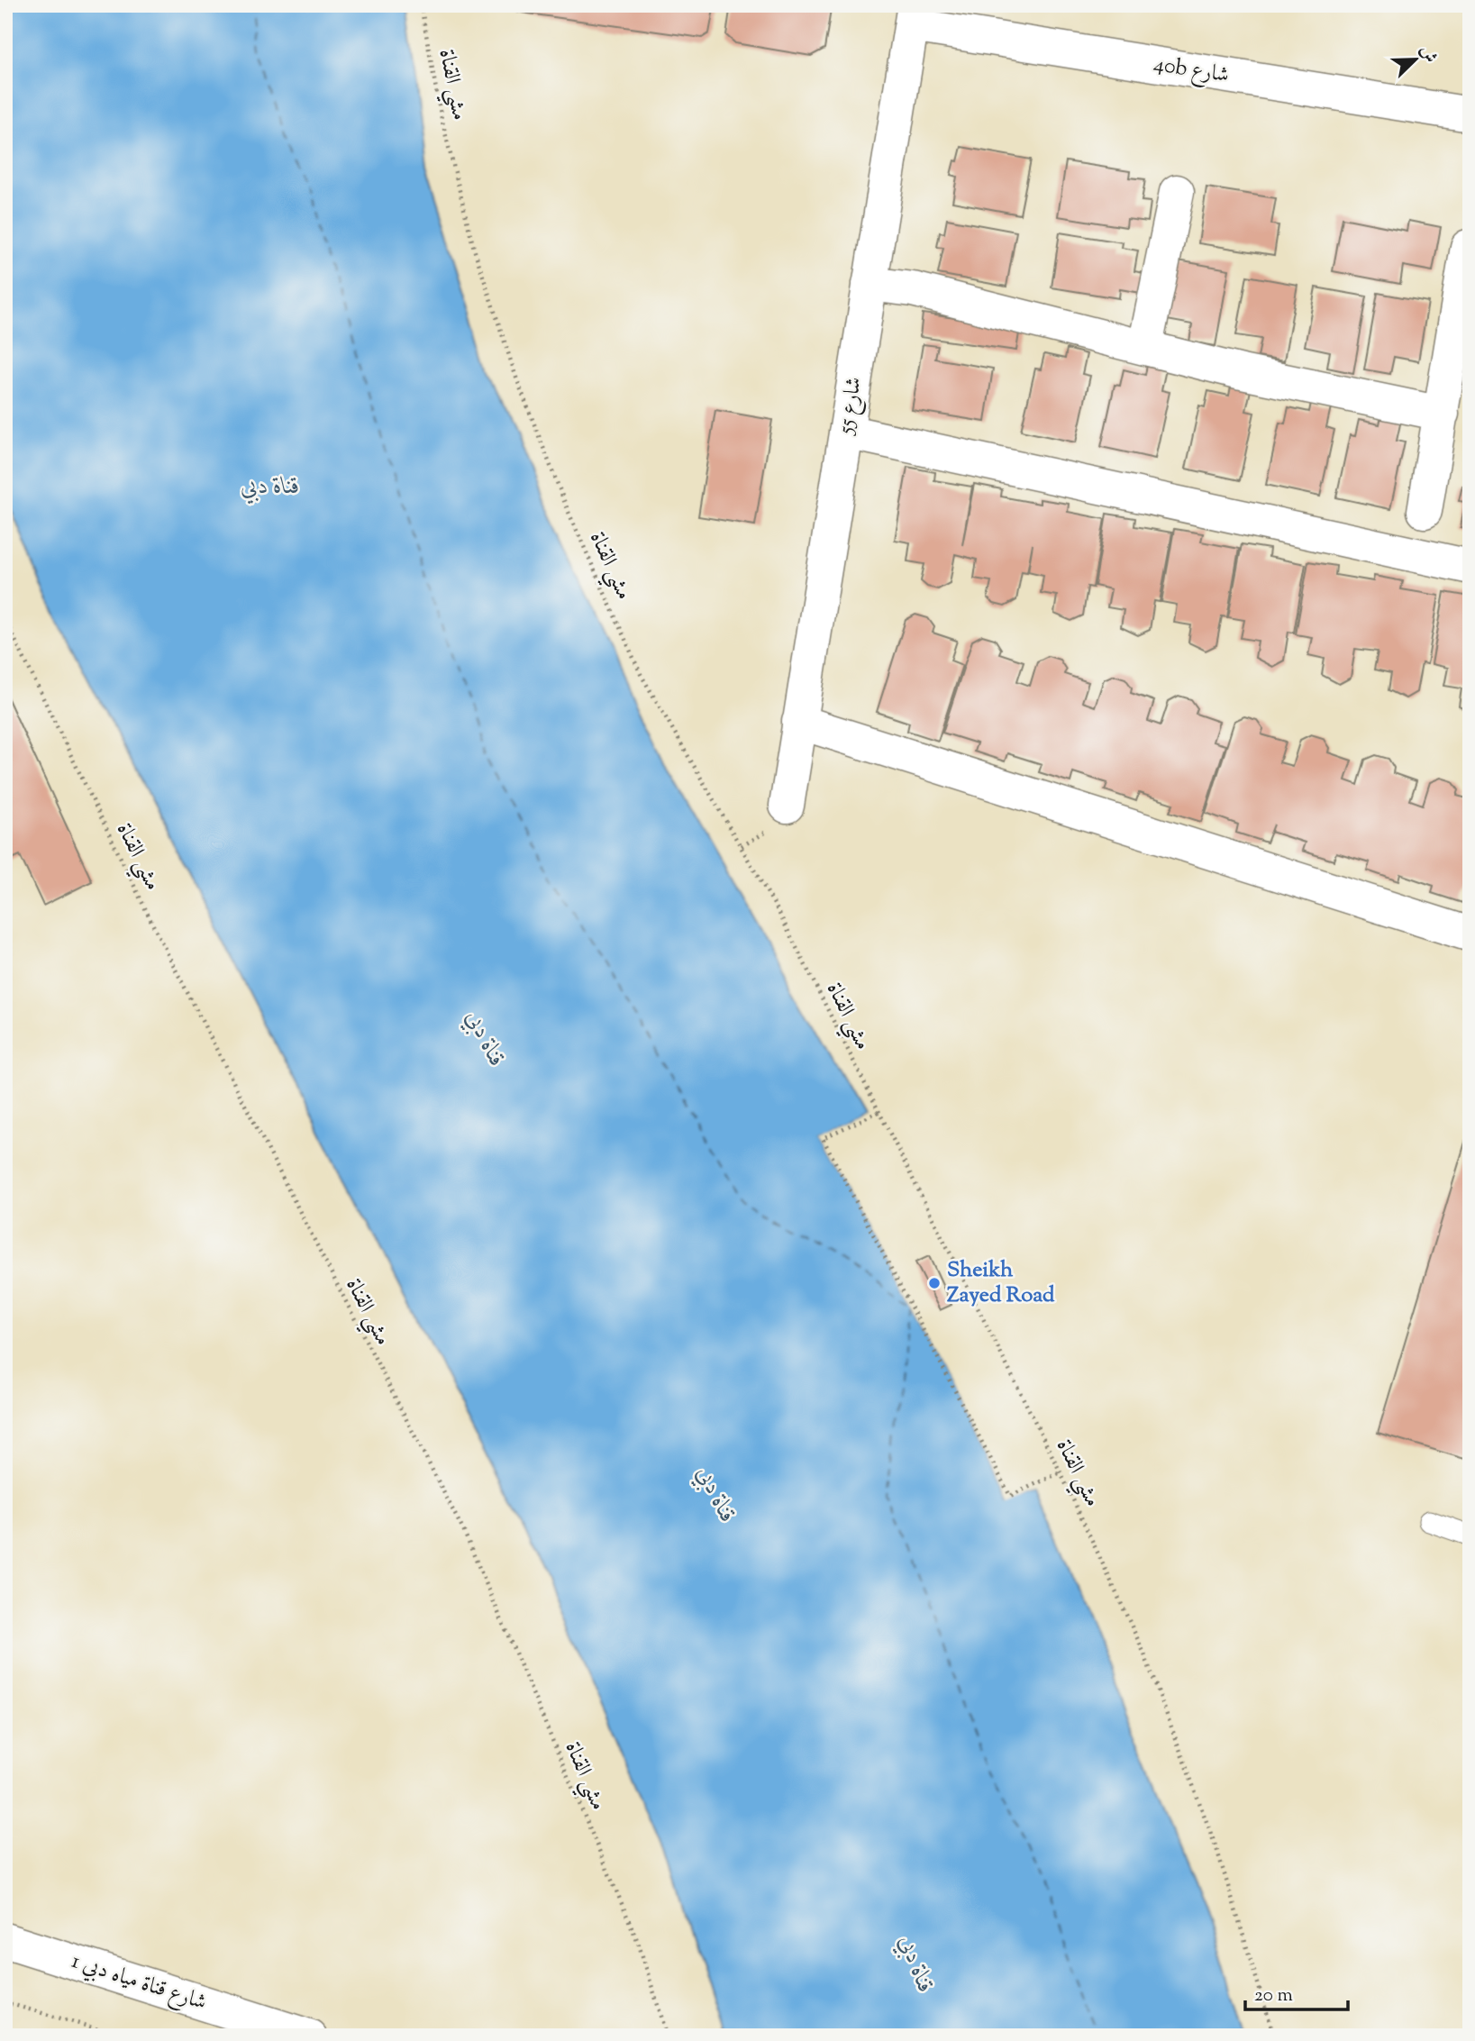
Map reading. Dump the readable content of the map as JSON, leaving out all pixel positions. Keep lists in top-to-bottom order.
{
  "streets": {
    "street": ["40b شارع", "شارع 55", "شارع قناة مياه دبي 1"],
    "path": ["مشي القناة"]
  },
  "crossings": [
    ["40b شارع", "شارع 55"]
  ],
  "water": ["قناة دبي"],
  "places": ["Sheikh Zayed Road"],
  "scale_bar": "20 m",
  "north": "top right"
}
